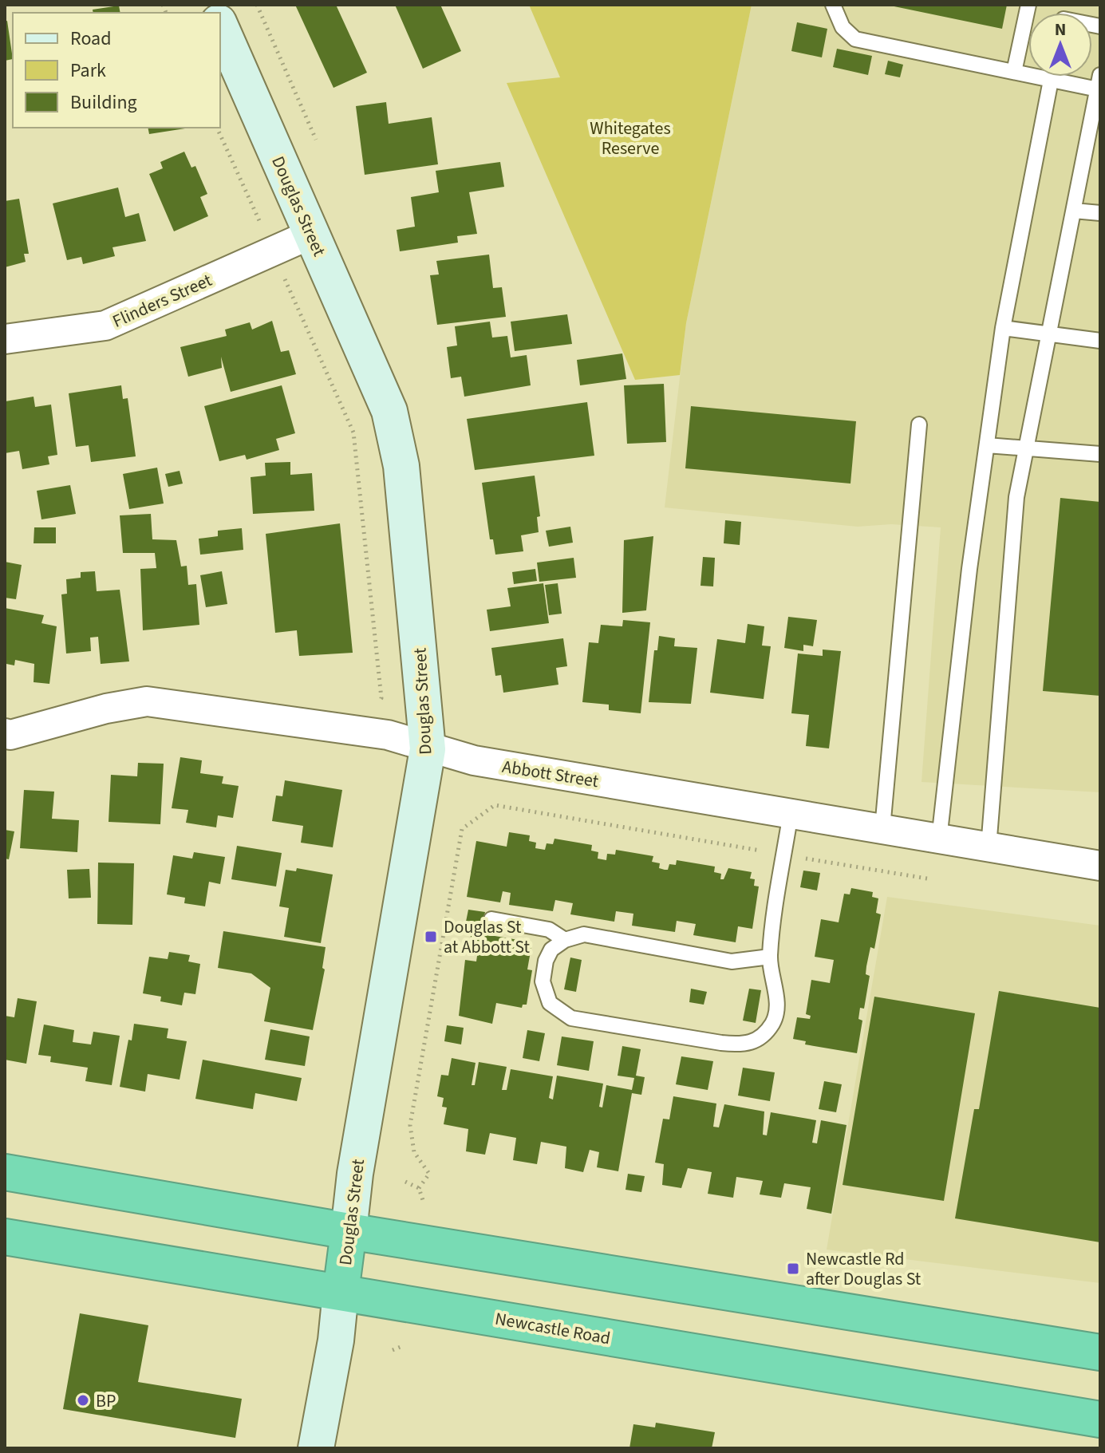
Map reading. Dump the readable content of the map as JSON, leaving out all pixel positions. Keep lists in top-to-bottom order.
{
  "streets": {
    "highway": ["Douglas Street", "Newcastle Road"],
    "street": ["Flinders Street", "Abbott Street"]
  },
  "crossings": [
    ["Douglas Street", "Flinders Street"],
    ["Douglas Street", "Abbott Street"],
    ["Douglas Street", "Newcastle Road"]
  ],
  "parks": ["Whitegates Reserve"],
  "places": {
    "transit": ["Douglas St at Abbott St", "Newcastle Rd after Douglas St"],
    "other": ["BP"]
  },
  "legend": ["Road", "Park", "Building"],
  "north": "top"
}
